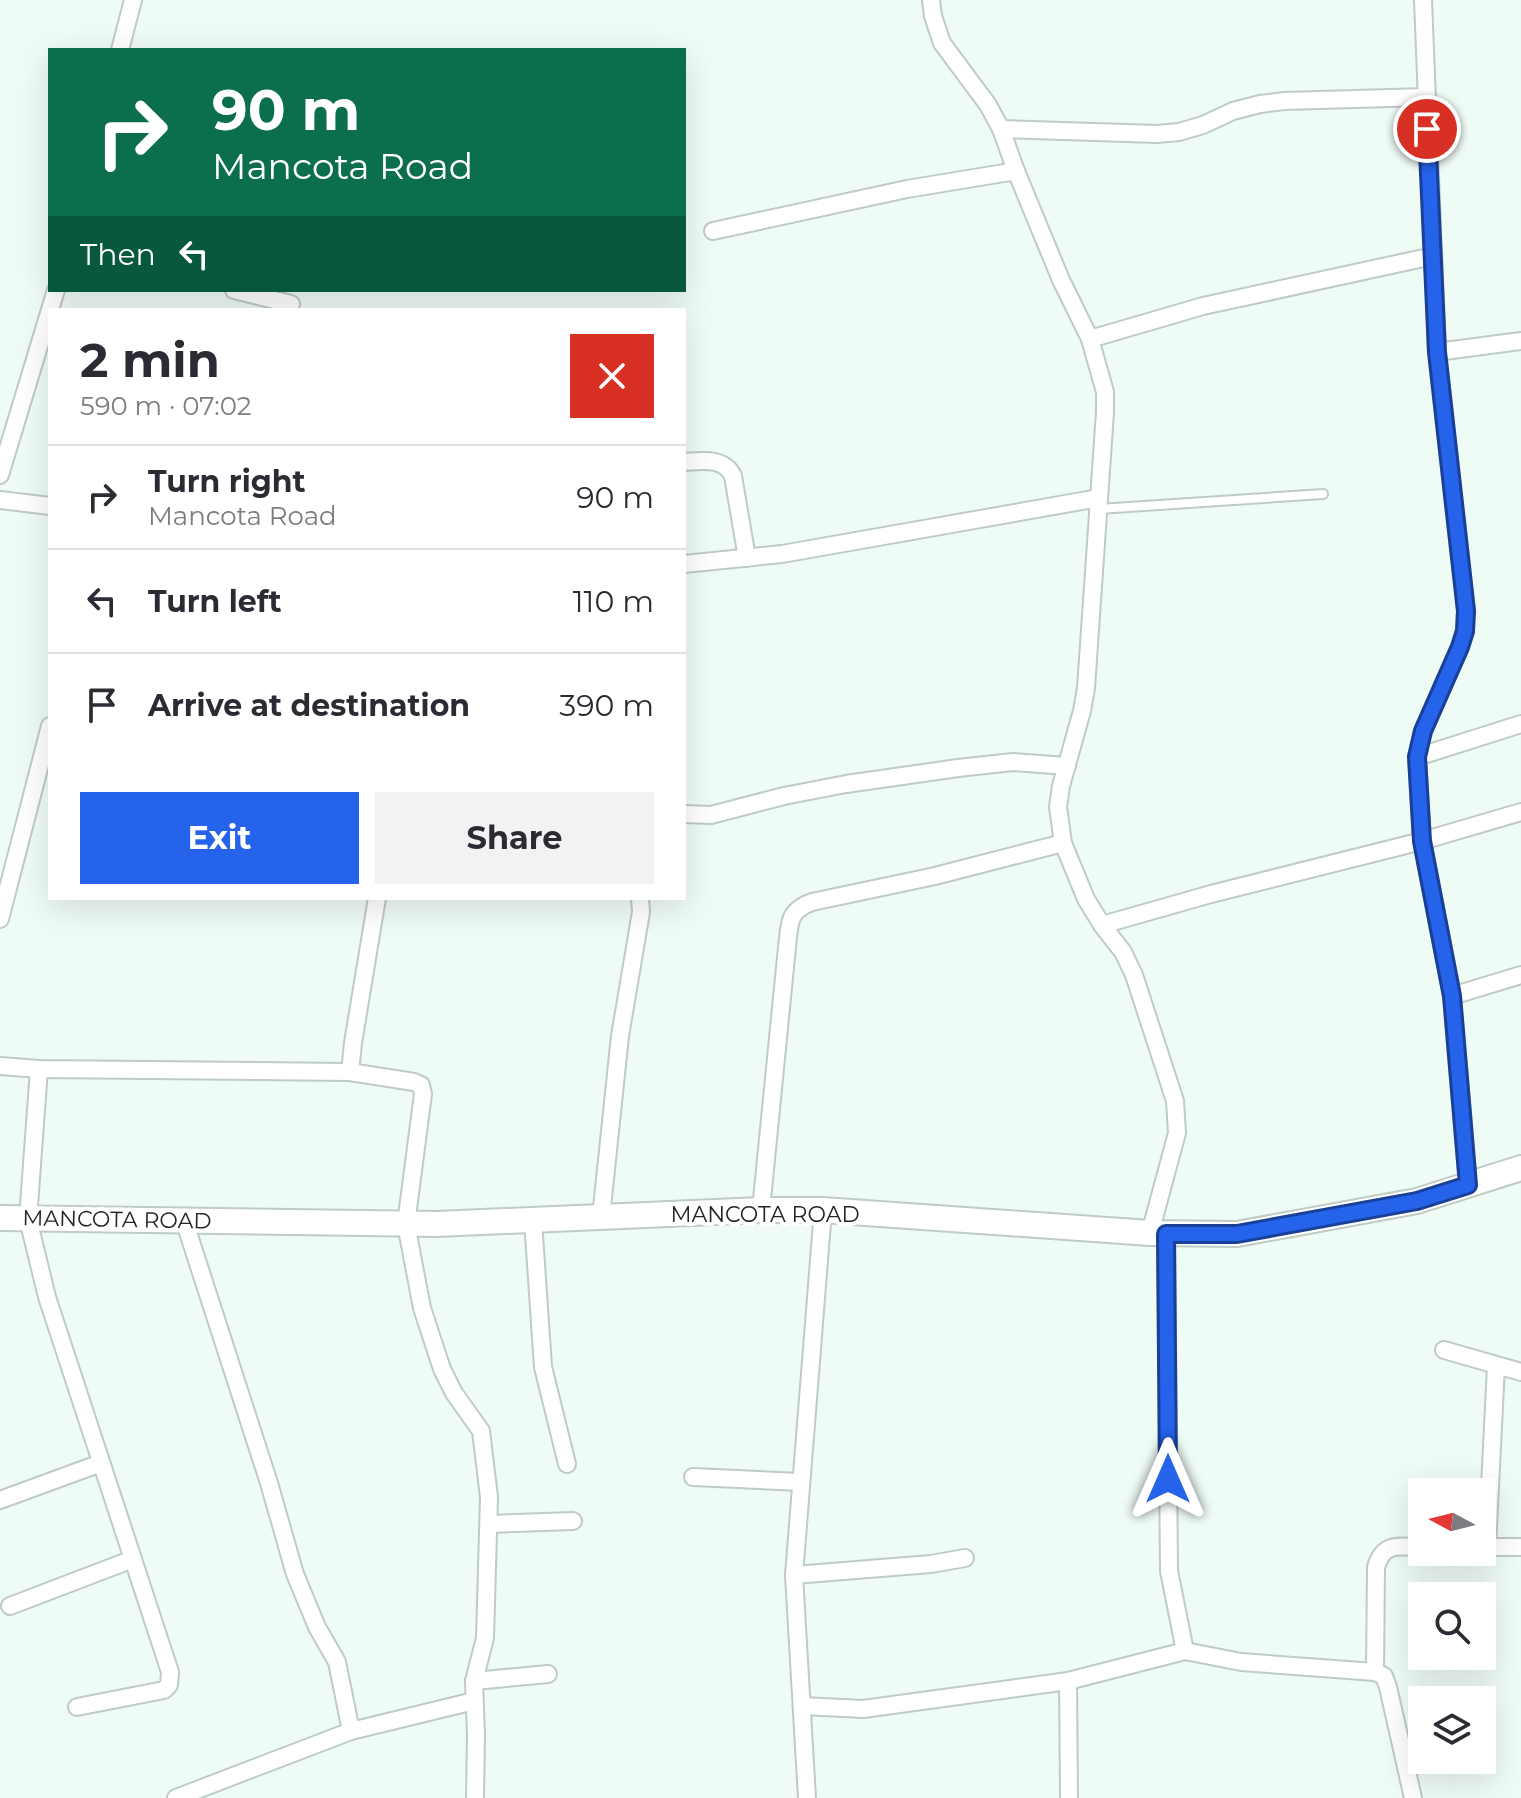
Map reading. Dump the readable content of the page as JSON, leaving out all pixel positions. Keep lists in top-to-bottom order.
{
  "streets": {
    "main road": ["MANCOTA ROAD"]
  },
  "north": "left",
  "page": {
    "turn": ["90 m", "Mancota Road"],
    "then": "Then",
    "heading": ["2 min", "590 m · 07:02"],
    "list": [
      {
        "name": "Turn right",
        "note": "Mancota Road",
        "value": "90 m"
      },
      {
        "name": "Turn left",
        "value": "110 m"
      },
      {
        "name": "Arrive at destination",
        "value": "390 m"
      }
    ],
    "buttons": ["Exit", "Share"]
  }
}
